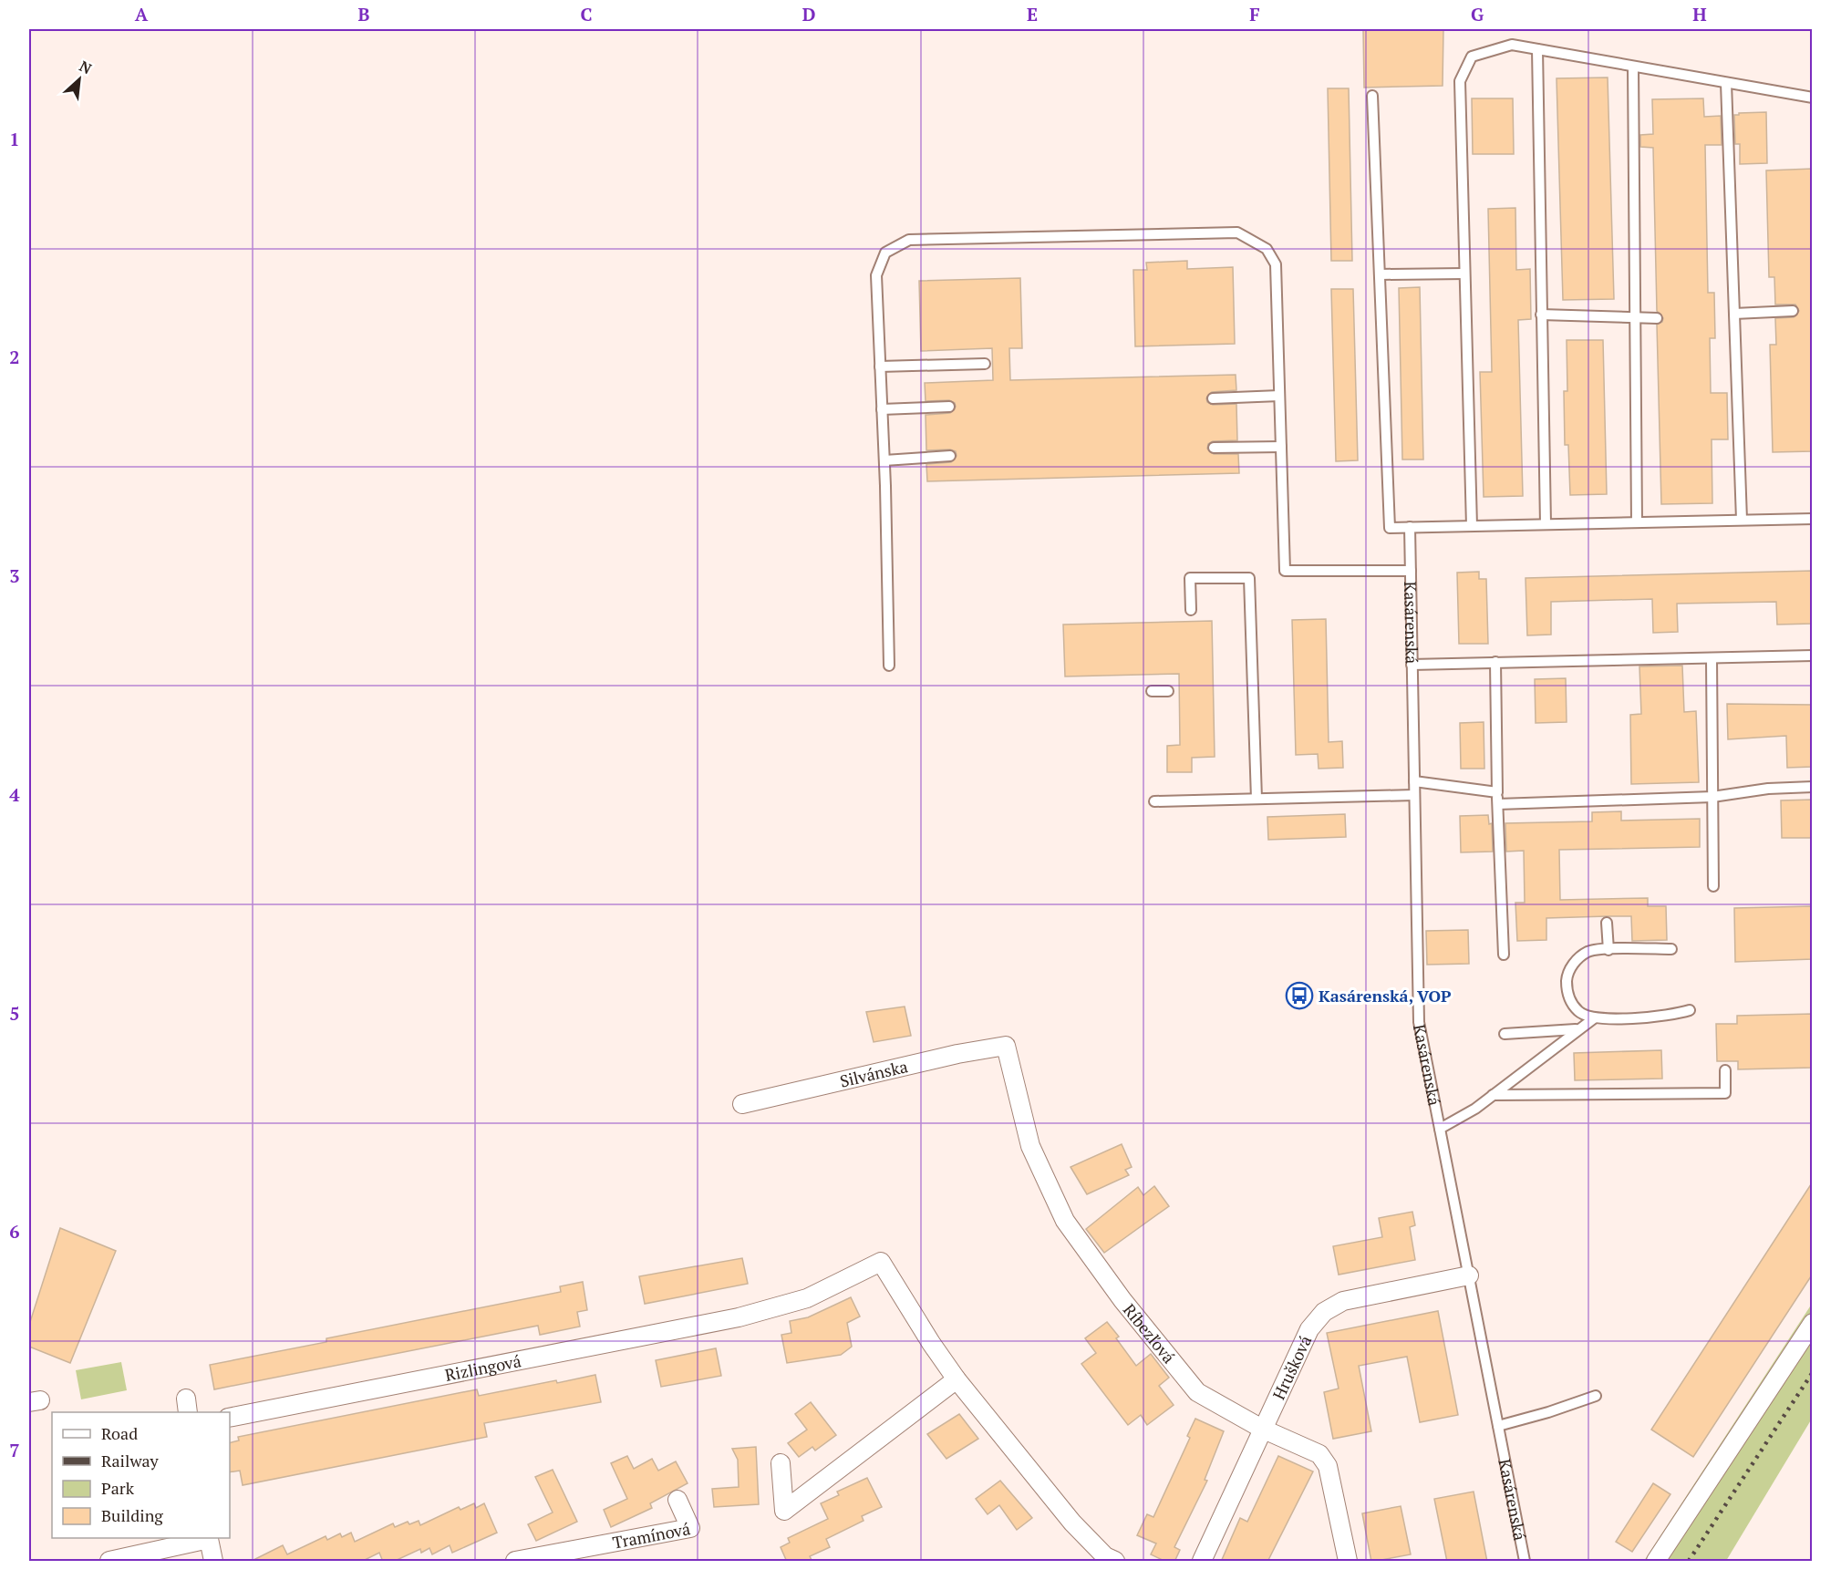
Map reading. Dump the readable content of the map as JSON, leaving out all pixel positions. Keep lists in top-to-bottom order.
{
  "streets": {
    "street": [
      "Silvánska",
      "Ríbezľová",
      "Hrušková",
      "Rizlingová",
      "Tramínová"
    ],
    "lane": ["Kasárenská"]
  },
  "crossings": [
    ["Kasárenská", "Hrušková"],
    ["Silvánska", "Ríbezľová"],
    ["Ríbezľová", "Hrušková"]
  ],
  "places": {
    "bus stop": ["Kasárenská, VOP"]
  },
  "legend": [
    "Road",
    "Railway",
    "Park",
    "Building"
  ],
  "north": "top right",
  "grid": {
    "columns": [
      "A",
      "B",
      "C",
      "D",
      "E",
      "F",
      "G",
      "H"
    ],
    "rows": [
      "1",
      "2",
      "3",
      "4",
      "5",
      "6",
      "7"
    ]
  }
}
